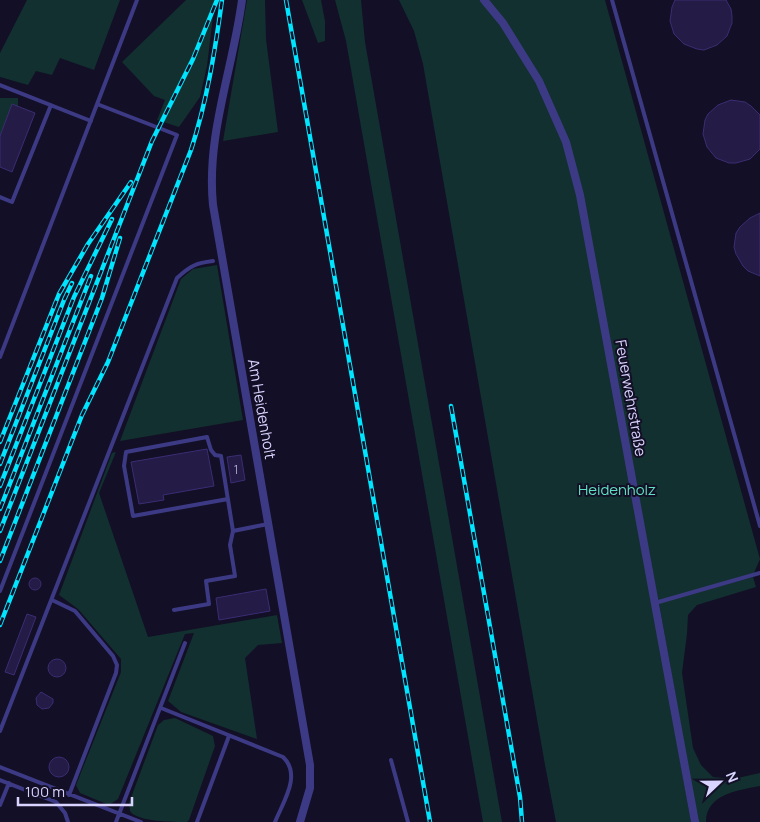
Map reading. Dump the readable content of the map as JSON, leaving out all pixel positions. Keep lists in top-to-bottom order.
{
  "streets": {
    "street": ["Feuerwehrstraße", "Am Heidenholt"]
  },
  "parks": ["Heidenholz"],
  "house_numbers": ["1"],
  "scale_bar": "100 m",
  "north": "right"
}
